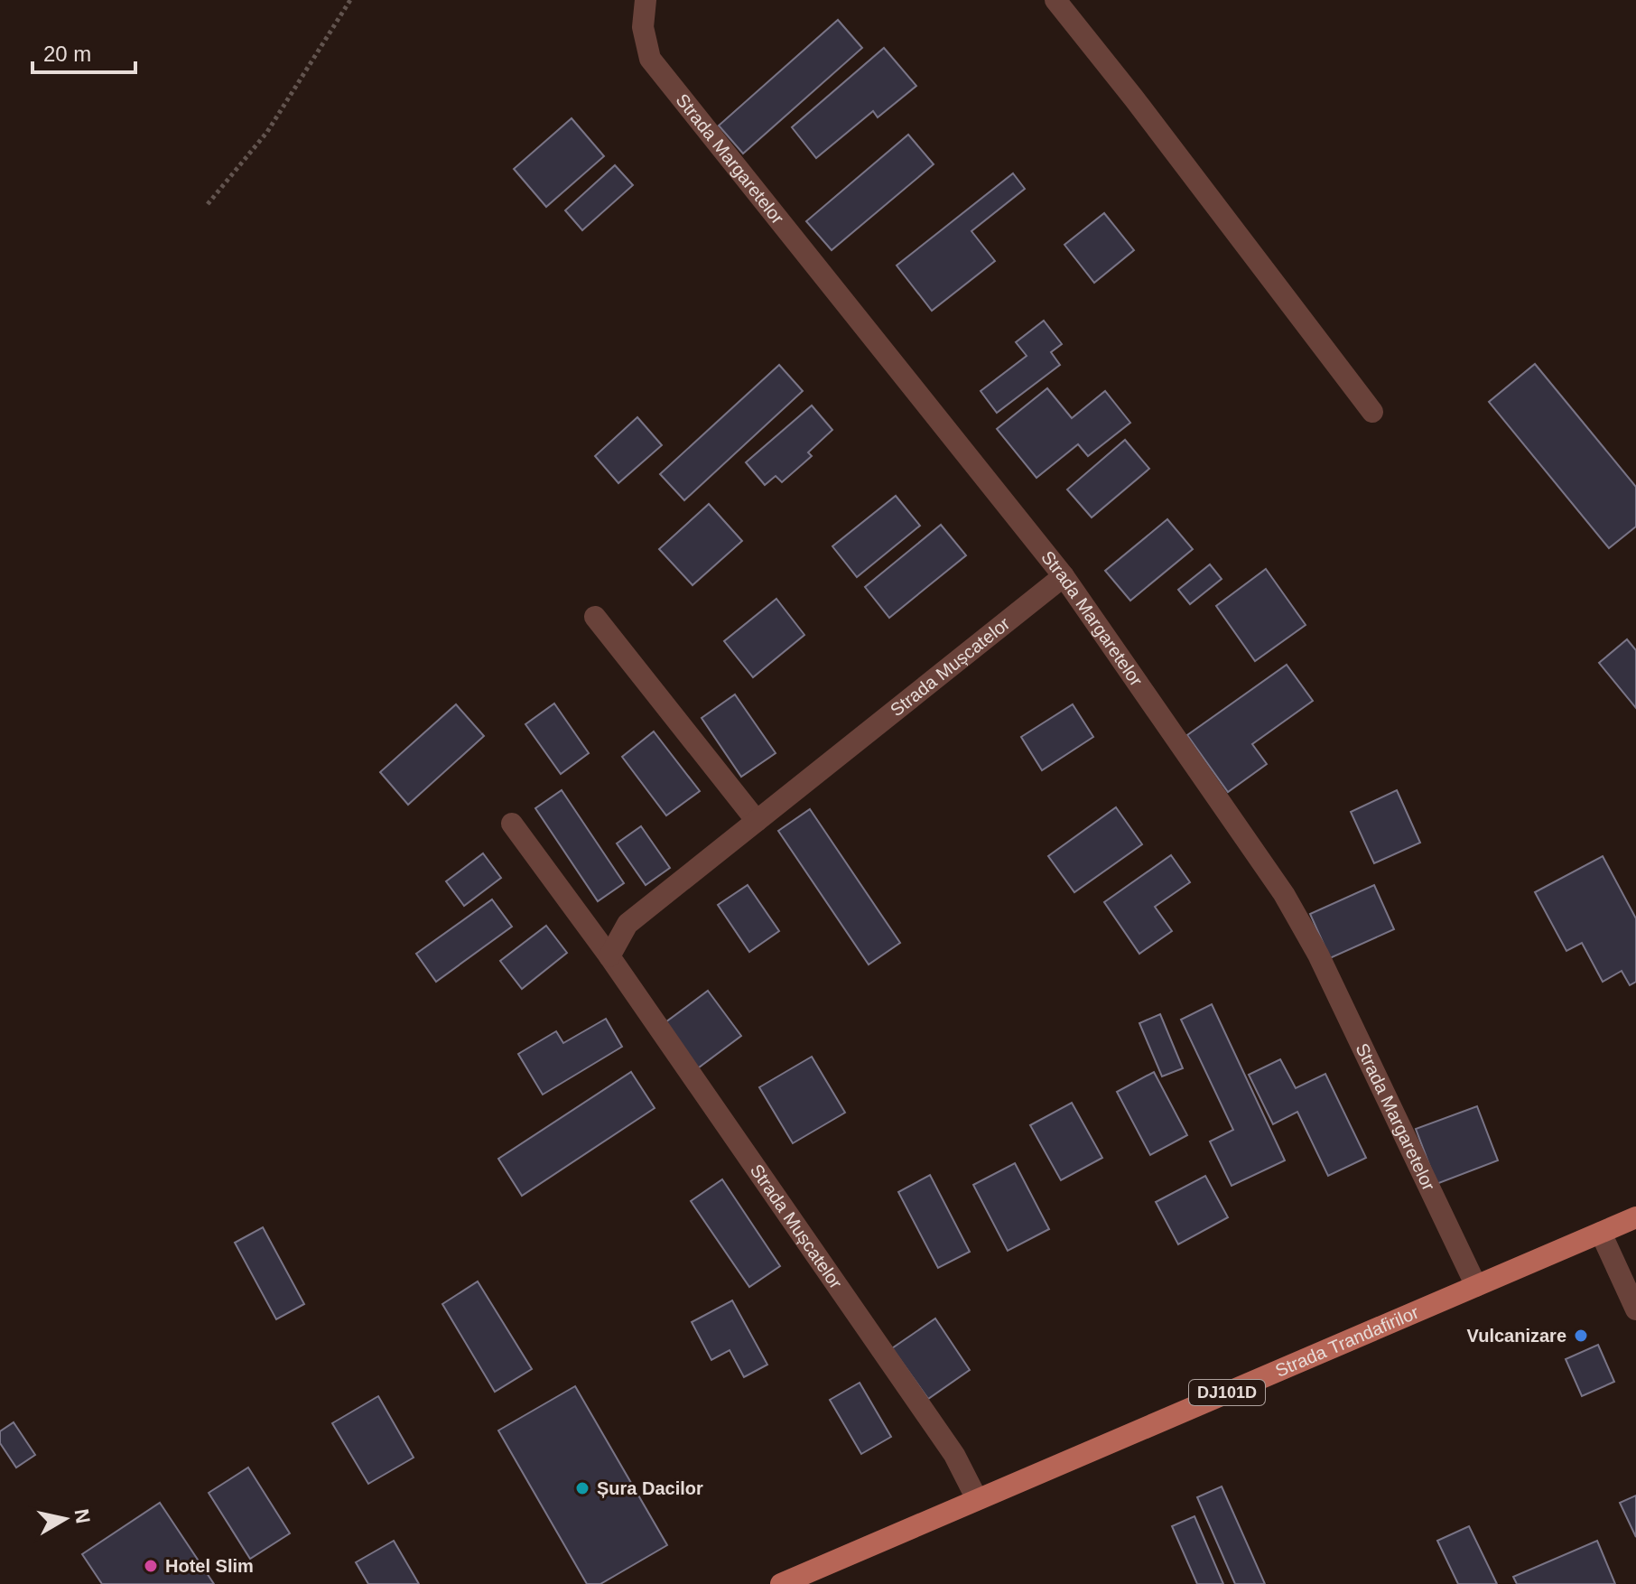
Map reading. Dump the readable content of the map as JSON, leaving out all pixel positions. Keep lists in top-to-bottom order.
{
  "streets": {
    "main road": ["Strada Trandafirilor", "DJ101D"],
    "street": ["Strada Margaretelor", "Strada Mușcatelor"]
  },
  "crossings": [
    ["Strada Margaretelor", "Strada Mușcatelor"],
    ["Strada Margaretelor", "Strada Trandafirilor"],
    ["Strada Mușcatelor", "Strada Trandafirilor"],
    ["Strada Mușcatelor", "DJ101D"],
    ["Strada Trandafirilor", "DJ101D"]
  ],
  "places": ["Vulcanizare", "Șura Dacilor", "Hotel Slim"],
  "scale_bar": "20 m",
  "north": "right"
}
